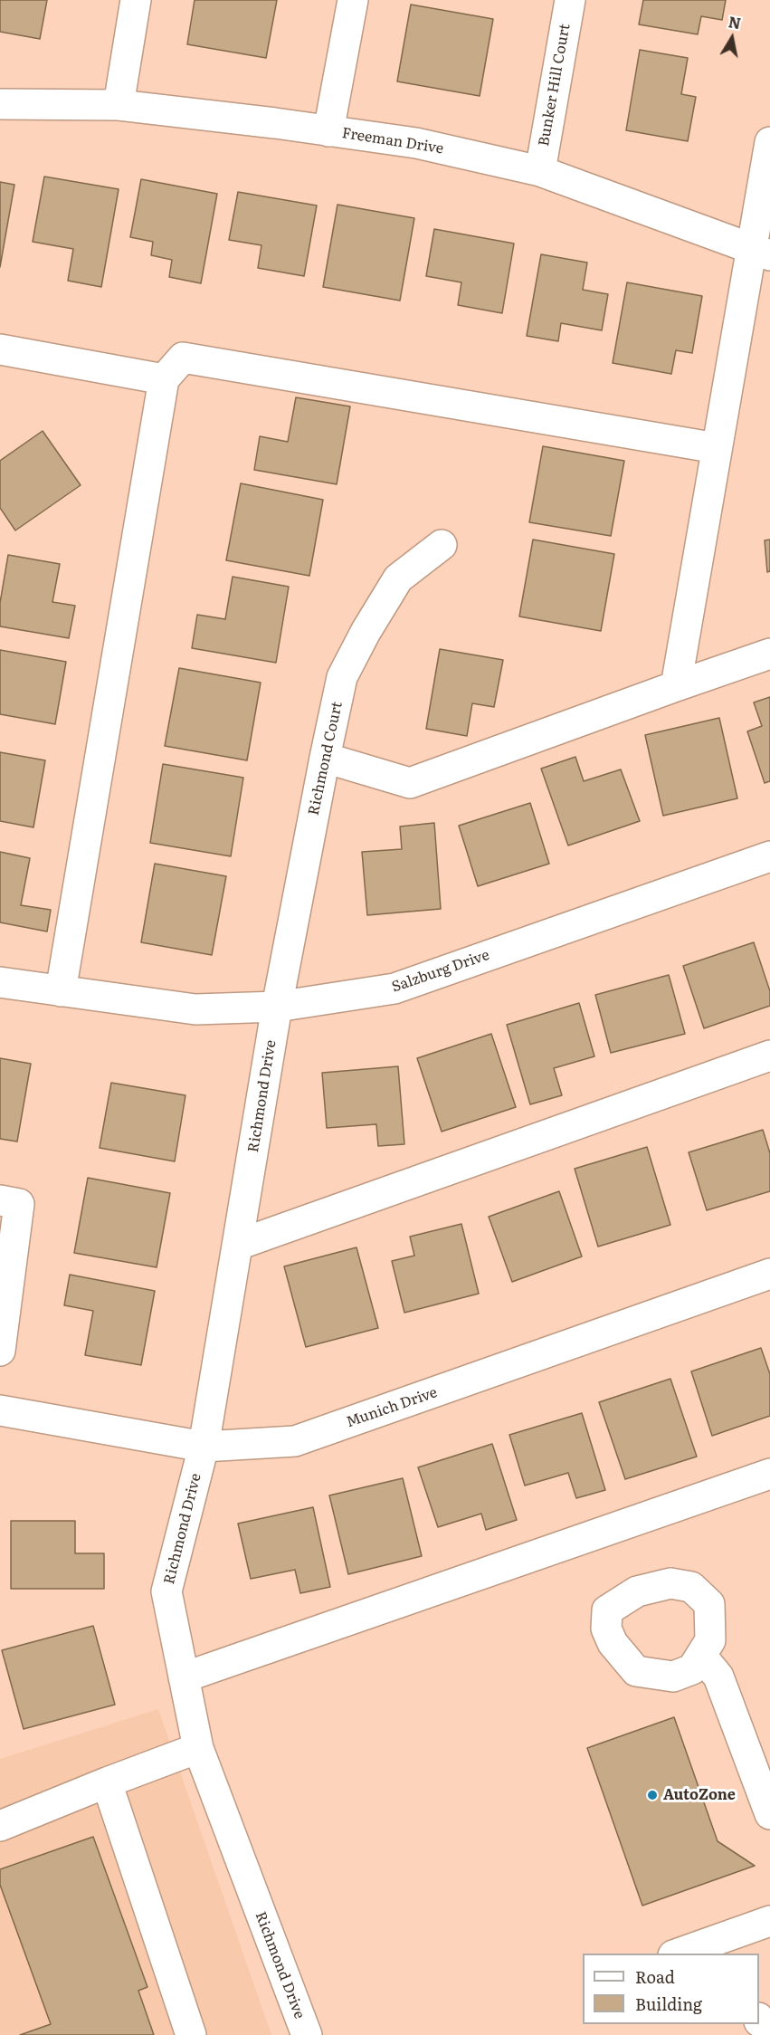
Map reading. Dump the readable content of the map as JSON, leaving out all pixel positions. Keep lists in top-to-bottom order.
{
  "streets": {
    "street": [
      "Bunker Hill Court",
      "Freeman Drive",
      "Richmond Court",
      "Salzburg Drive",
      "Richmond Drive",
      "Munich Drive"
    ]
  },
  "crossings": [
    ["Bunker Hill Court", "Freeman Drive"],
    ["Richmond Court", "Salzburg Drive"],
    ["Richmond Court", "Richmond Drive"],
    ["Salzburg Drive", "Richmond Drive"],
    ["Richmond Drive", "Munich Drive"]
  ],
  "places": ["AutoZone"],
  "legend": ["Road", "Building"],
  "north": "top"
}
